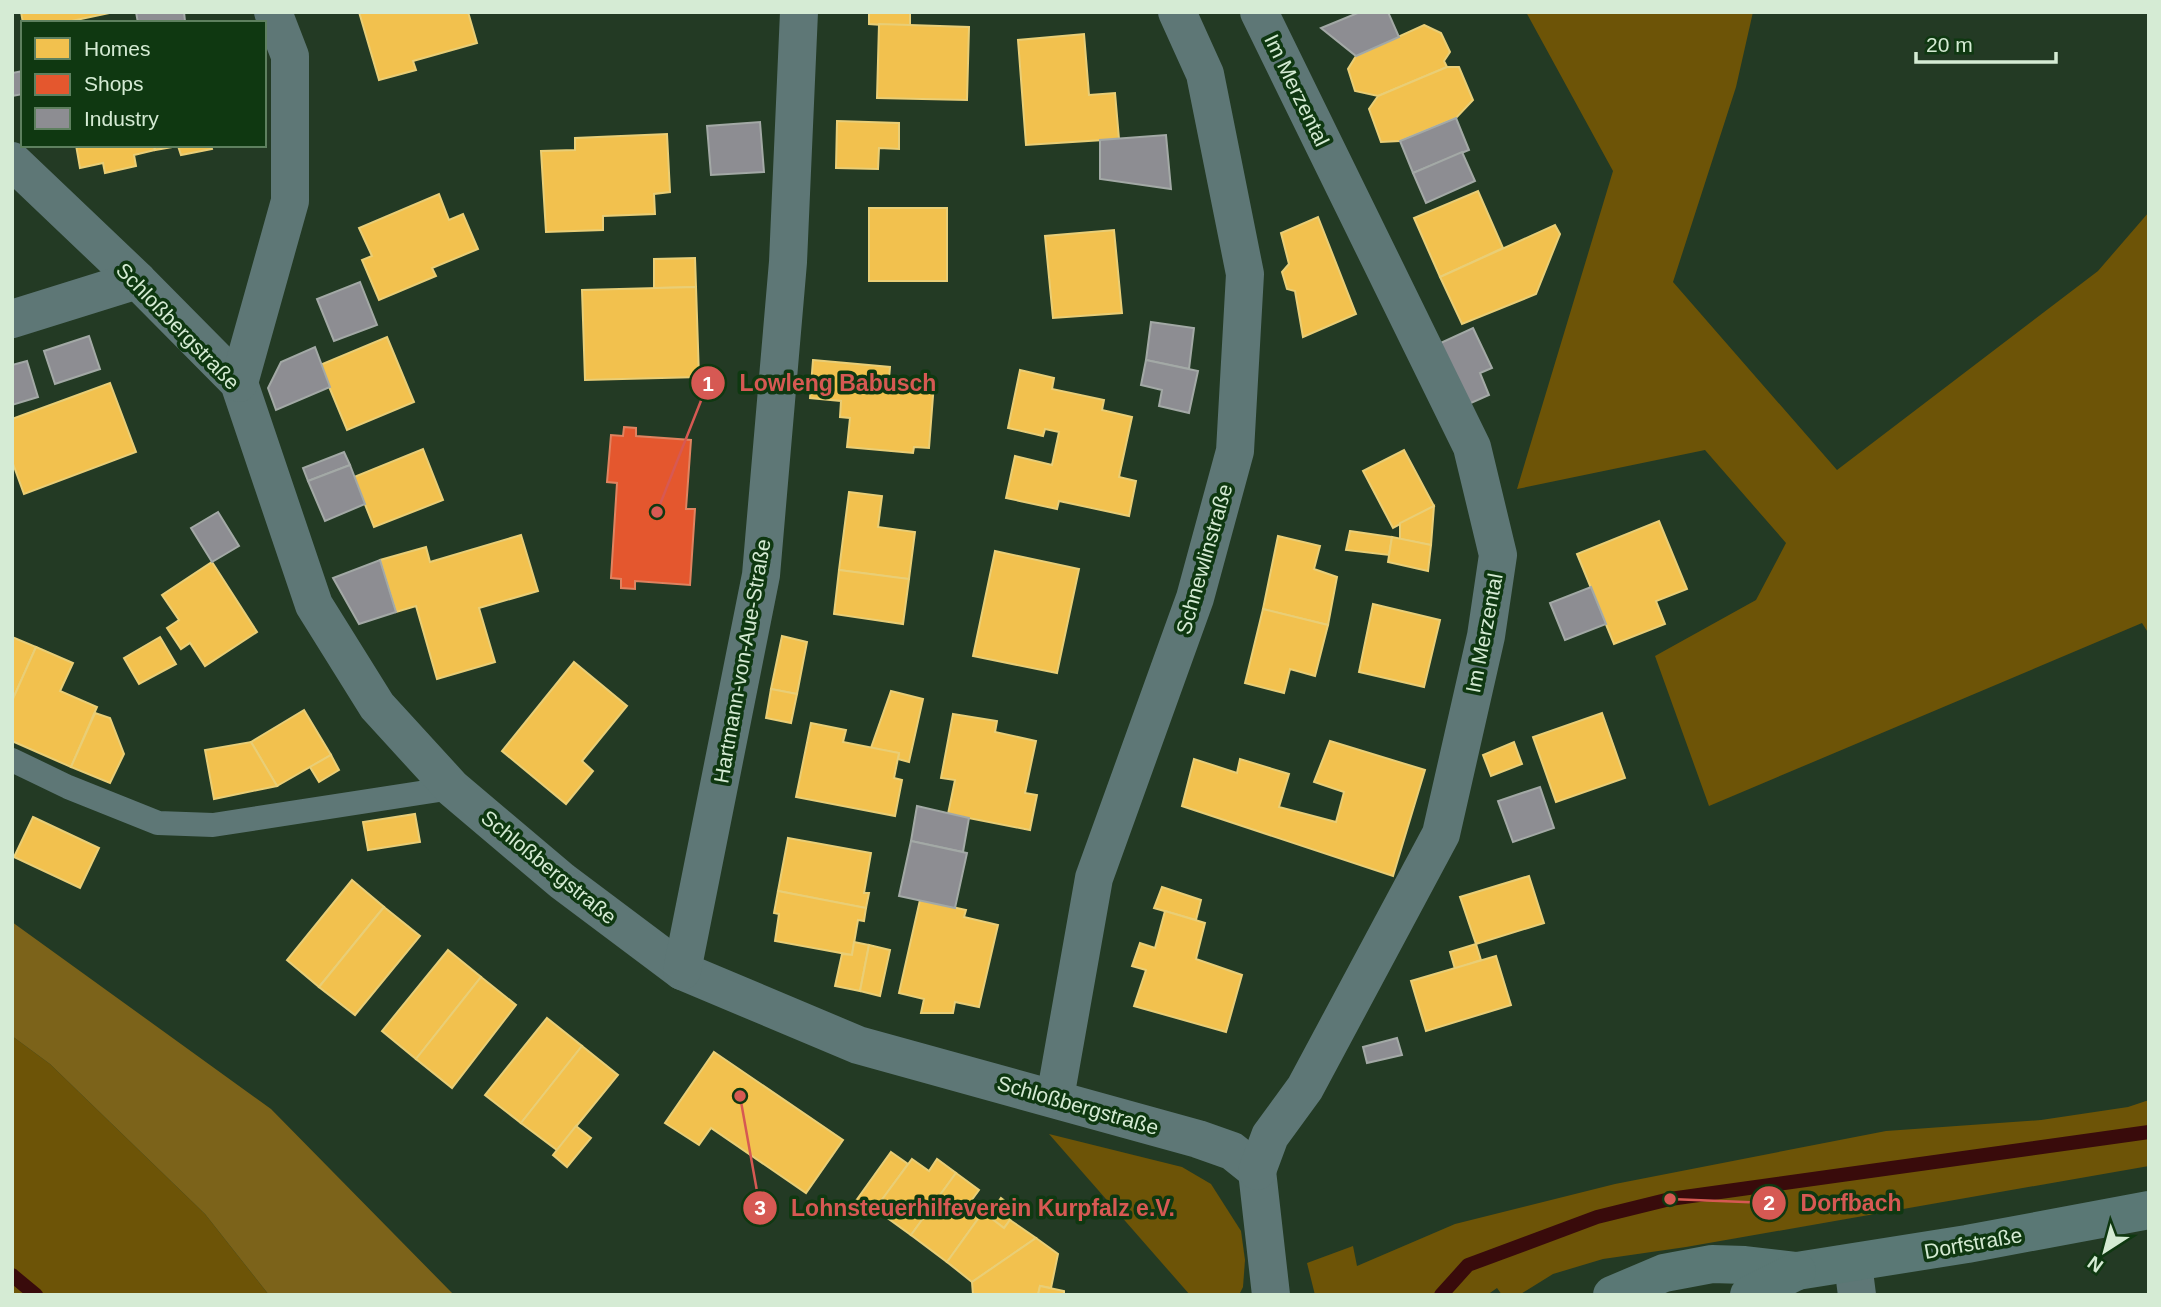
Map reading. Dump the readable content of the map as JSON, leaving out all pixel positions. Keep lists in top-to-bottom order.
{
  "streets": {
    "main road": ["Dorfstraße"],
    "street": [
      "Im Merzental",
      "Schloßbergstraße",
      "Schnewlinstraße",
      "Hartmann-von-Aue-Straße"
    ]
  },
  "crossings": [
    ["Im Merzental", "Schloßbergstraße"],
    ["Schloßbergstraße", "Schnewlinstraße"],
    ["Schloßbergstraße", "Hartmann-von-Aue-Straße"]
  ],
  "places": ["Lowleng Babusch", "Lohnsteuerhilfeverein Kurpfalz e.V.", "Dorfbach"],
  "legend": ["Homes", "Shops", "Industry"],
  "scale_bar": "20 m",
  "north": "bottom left"
}
